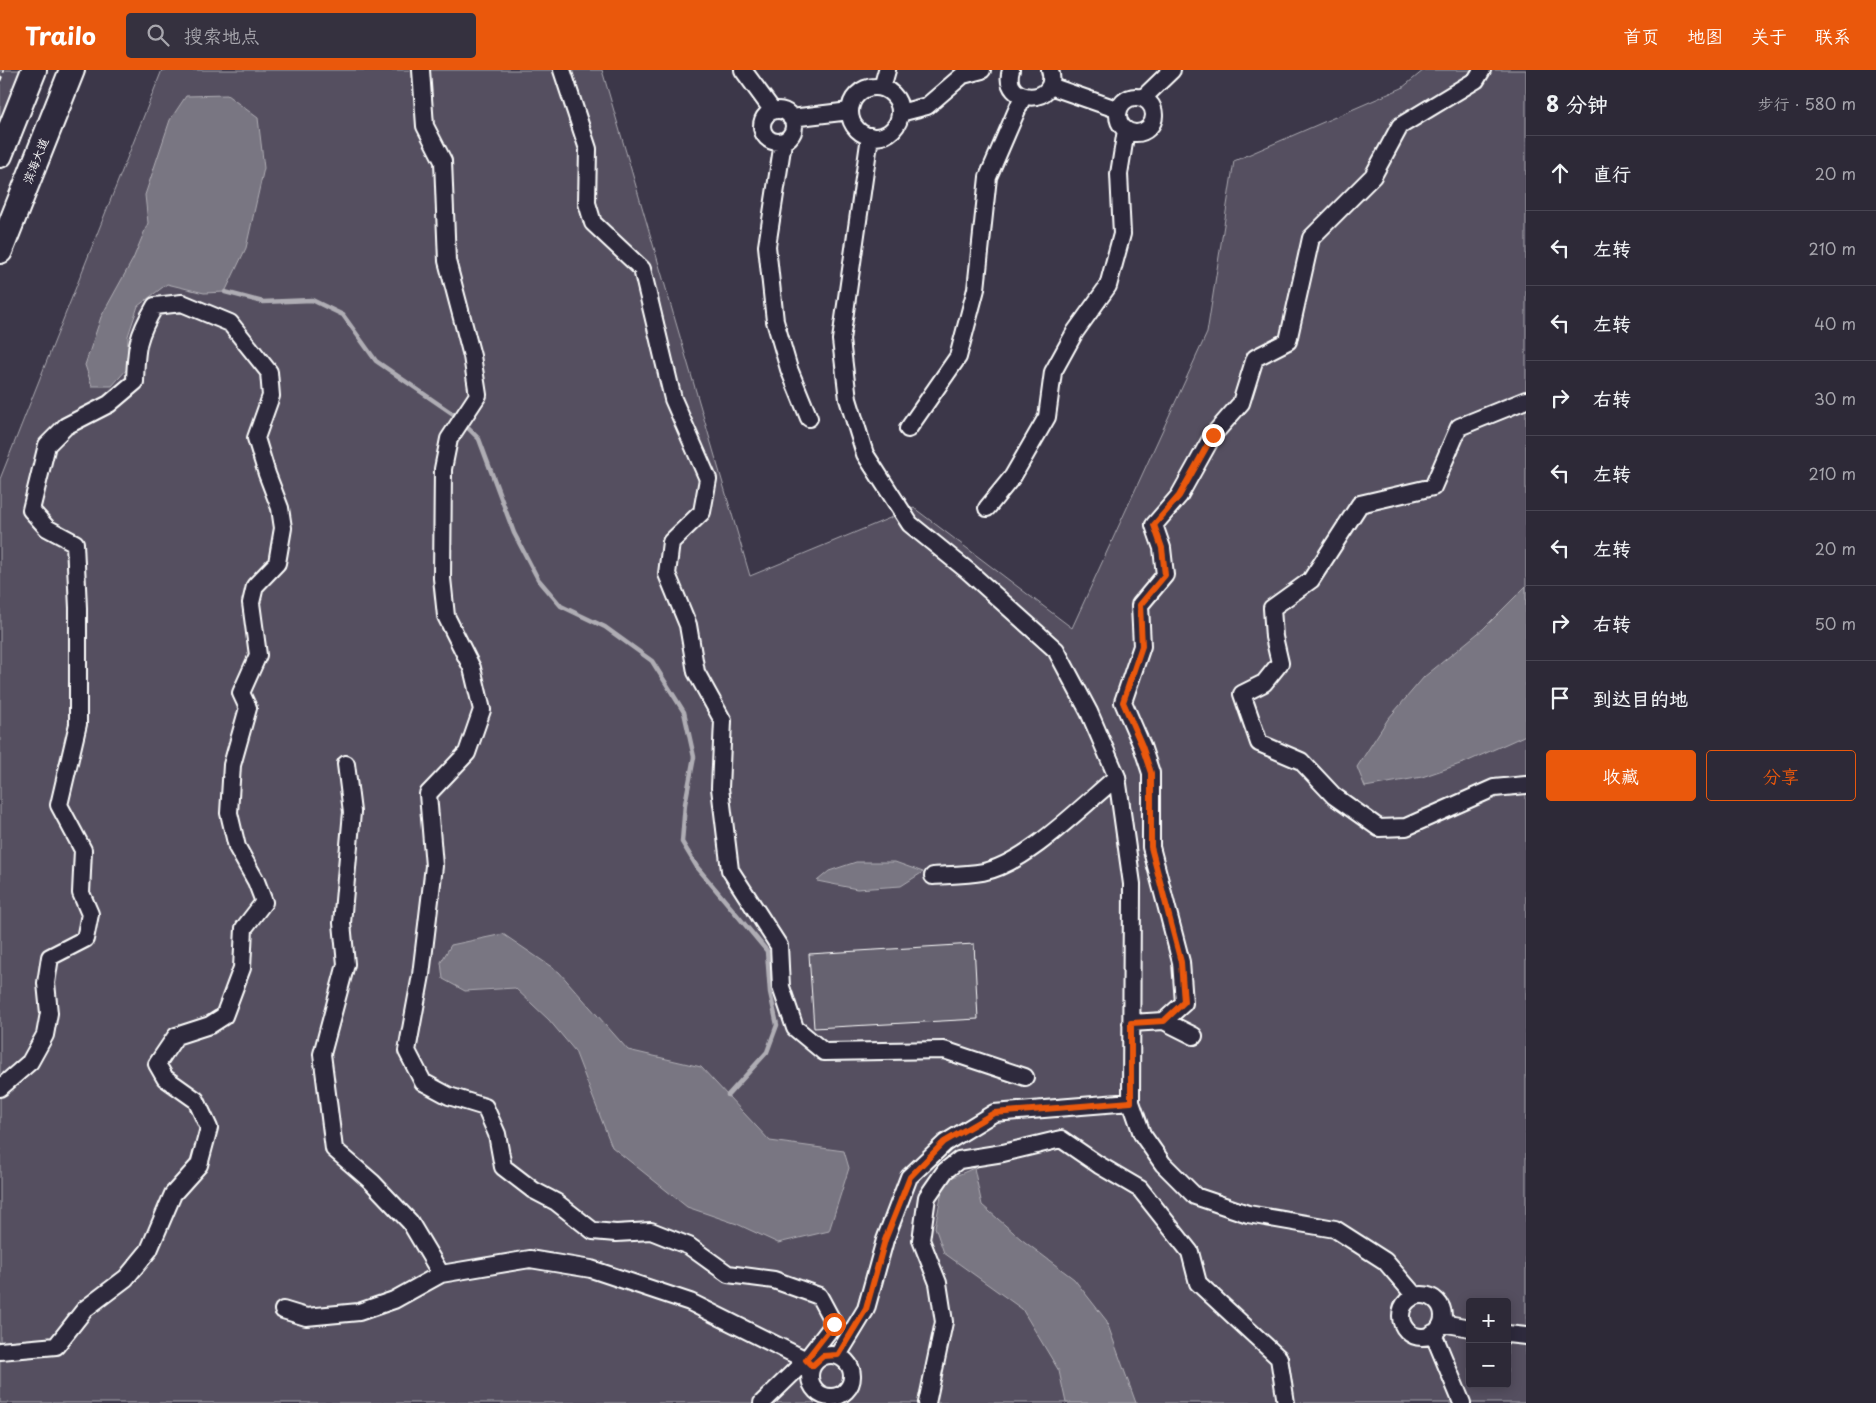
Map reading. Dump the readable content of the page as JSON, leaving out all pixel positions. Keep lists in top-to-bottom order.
{
  "streets": {
    "highway": ["滨海大道"]
  },
  "page": {
    "header": "Trailo",
    "search": "搜索地点",
    "nav": [
      "首页",
      "地图",
      "关于",
      "联系"
    ],
    "heading": ["8 分钟", "步行 · 580 m"],
    "list": [
      ["直行", "20 m"],
      ["左转", "210 m"],
      ["左转", "40 m"],
      ["右转", "30 m"],
      ["左转", "210 m"],
      ["左转", "20 m"],
      ["右转", "50 m"],
      "到达目的地"
    ],
    "buttons": ["收藏", "分享"],
    "map_buttons": ["+", "−"]
  }
}
